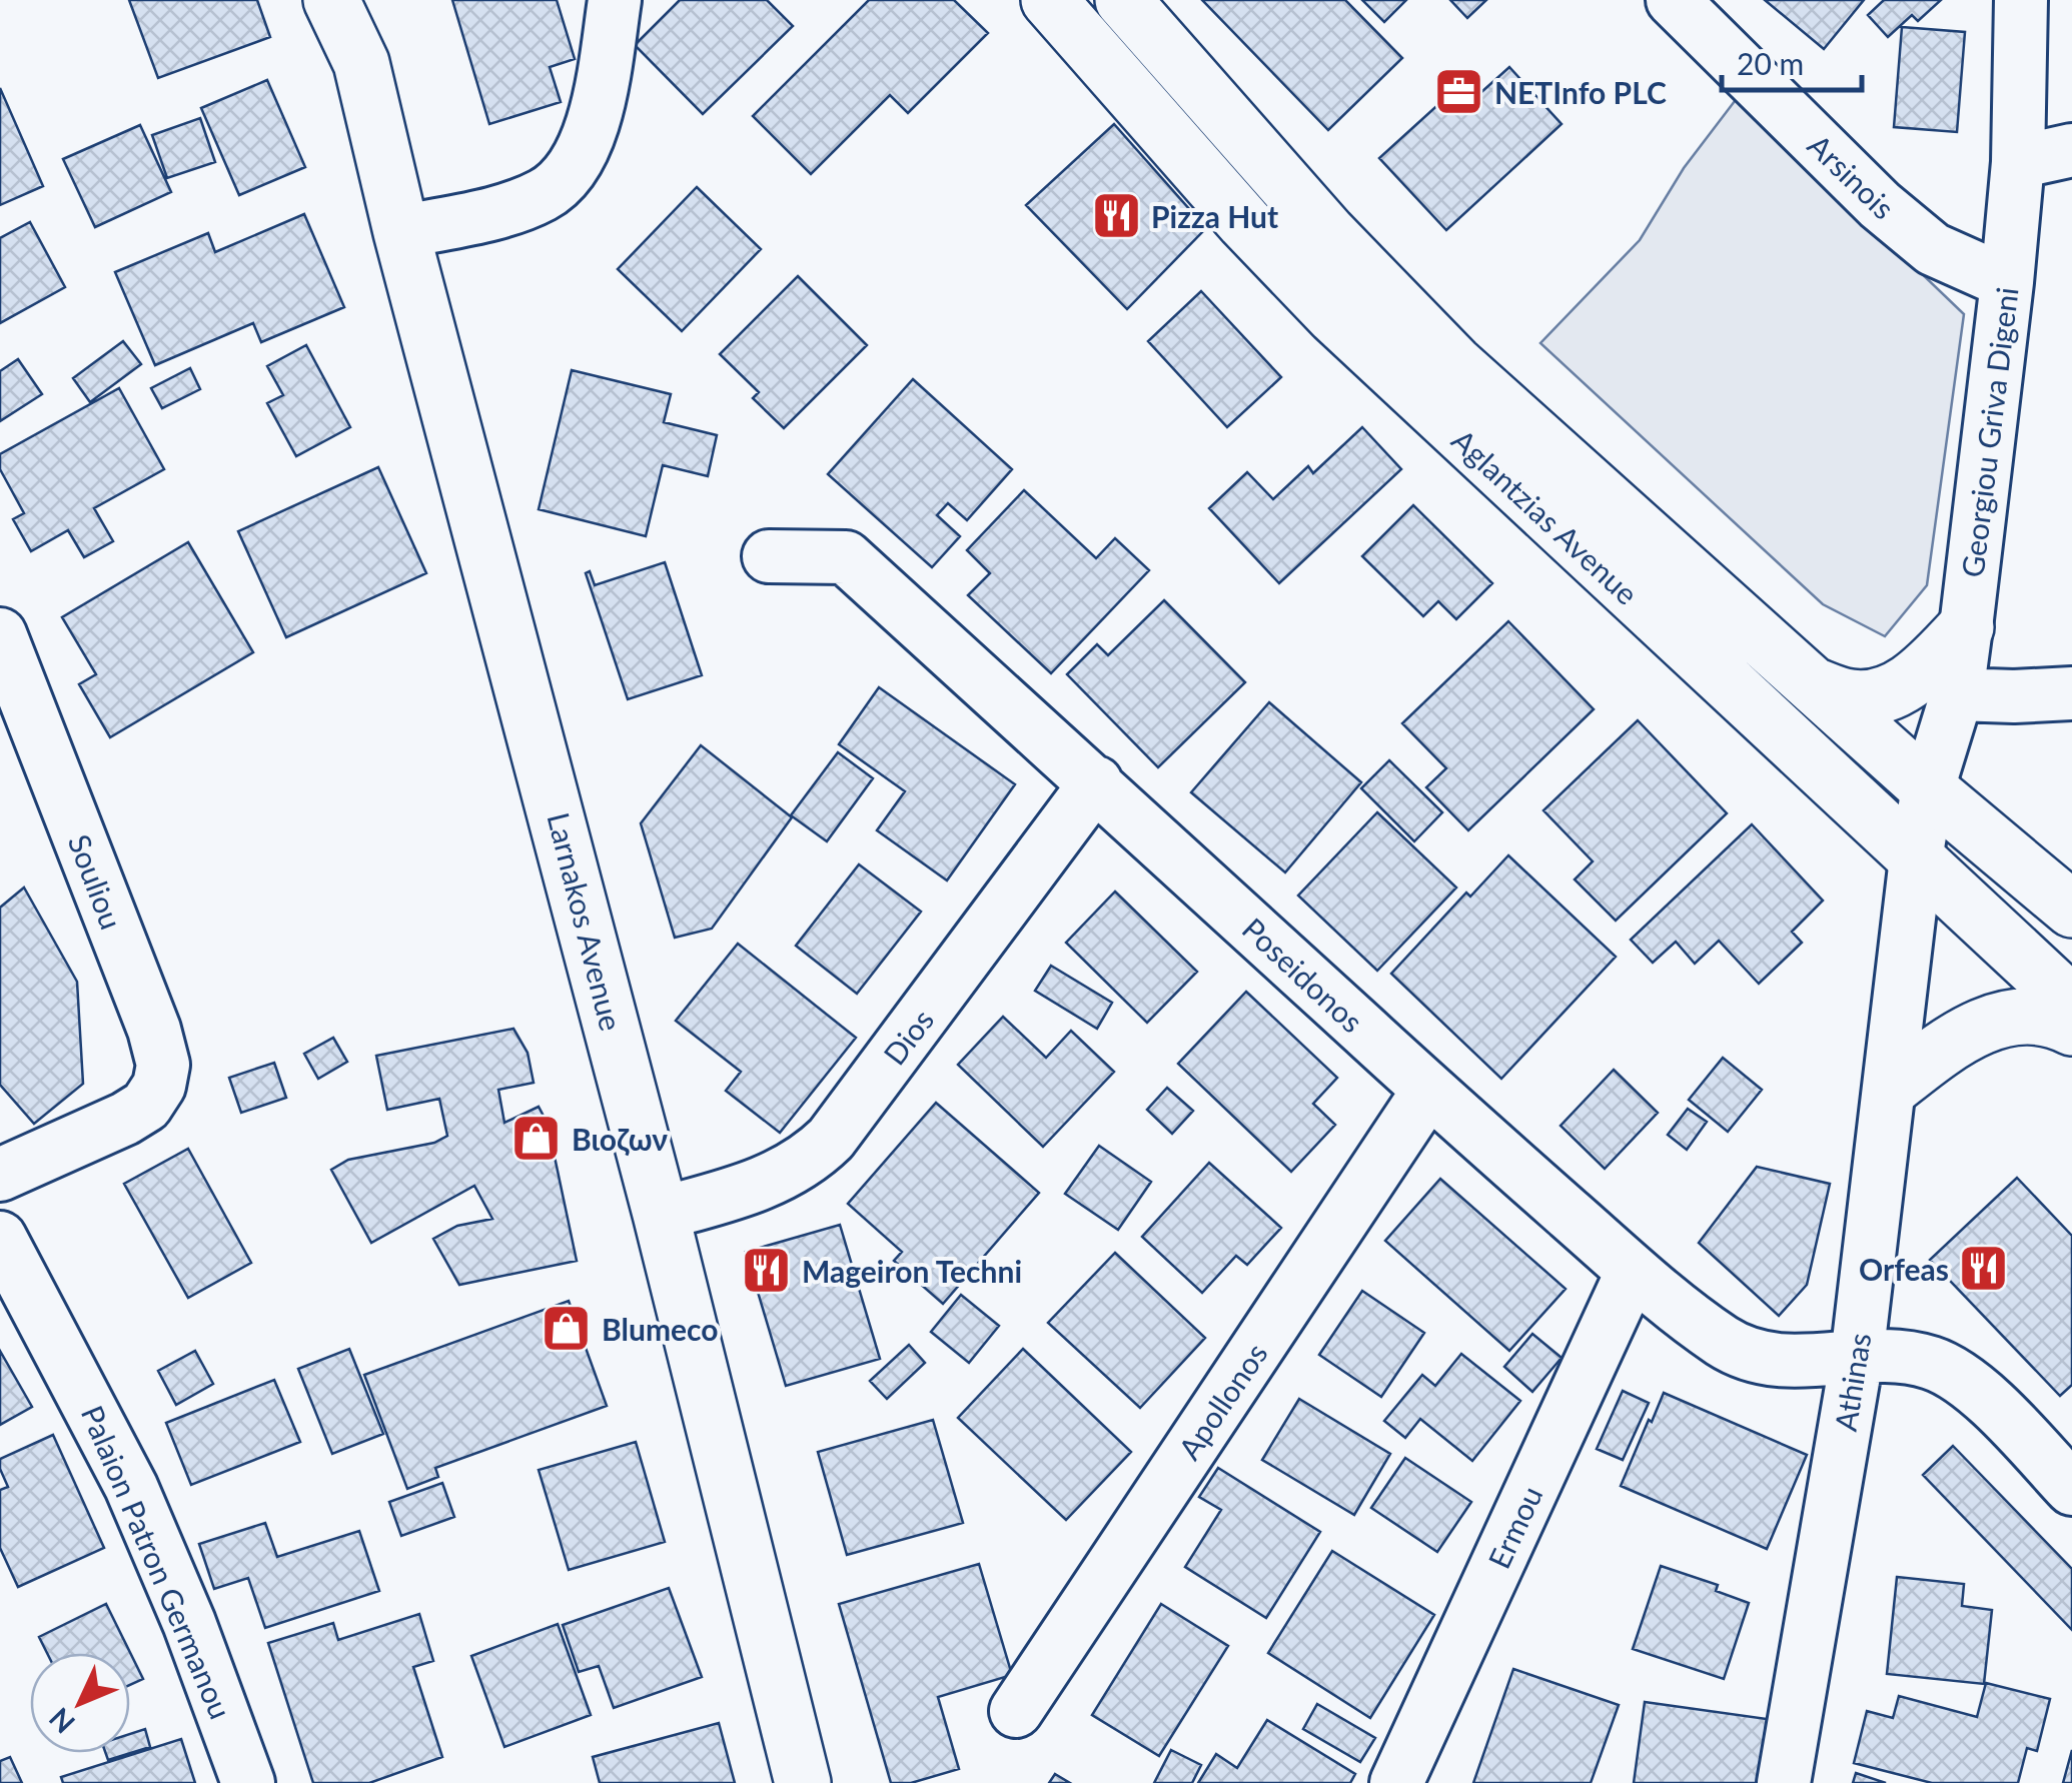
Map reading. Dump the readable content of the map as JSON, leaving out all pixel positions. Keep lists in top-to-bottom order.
{
  "streets": {
    "main road": ["Aglantzias Avenue", "Larnakos Avenue"],
    "street": [
      "Arsinois",
      "Georgiou Griva Digeni",
      "Souliou",
      "Poseidonos",
      "Dios",
      "Athinas",
      "Apollonos",
      "Ermou",
      "Palaion Patron Germanou"
    ]
  },
  "crossings": [
    ["Arsinois", "Georgiou Griva Digeni"],
    ["Georgiou Griva Digeni", "Aglantzias Avenue"],
    ["Georgiou Griva Digeni", "Athinas"],
    ["Aglantzias Avenue", "Athinas"],
    ["Larnakos Avenue", "Dios"],
    ["Poseidonos", "Dios"],
    ["Poseidonos", "Athinas"],
    ["Poseidonos", "Apollonos"],
    ["Poseidonos", "Ermou"]
  ],
  "places": {
    "office": ["NETInfo PLC"],
    "restaurant": ["Pizza Hut", "Orfeas", "Mageiron Techni"],
    "shop": ["Βιοζων", "Blumeco"]
  },
  "scale_bar": "20 m",
  "north": "bottom left"
}
